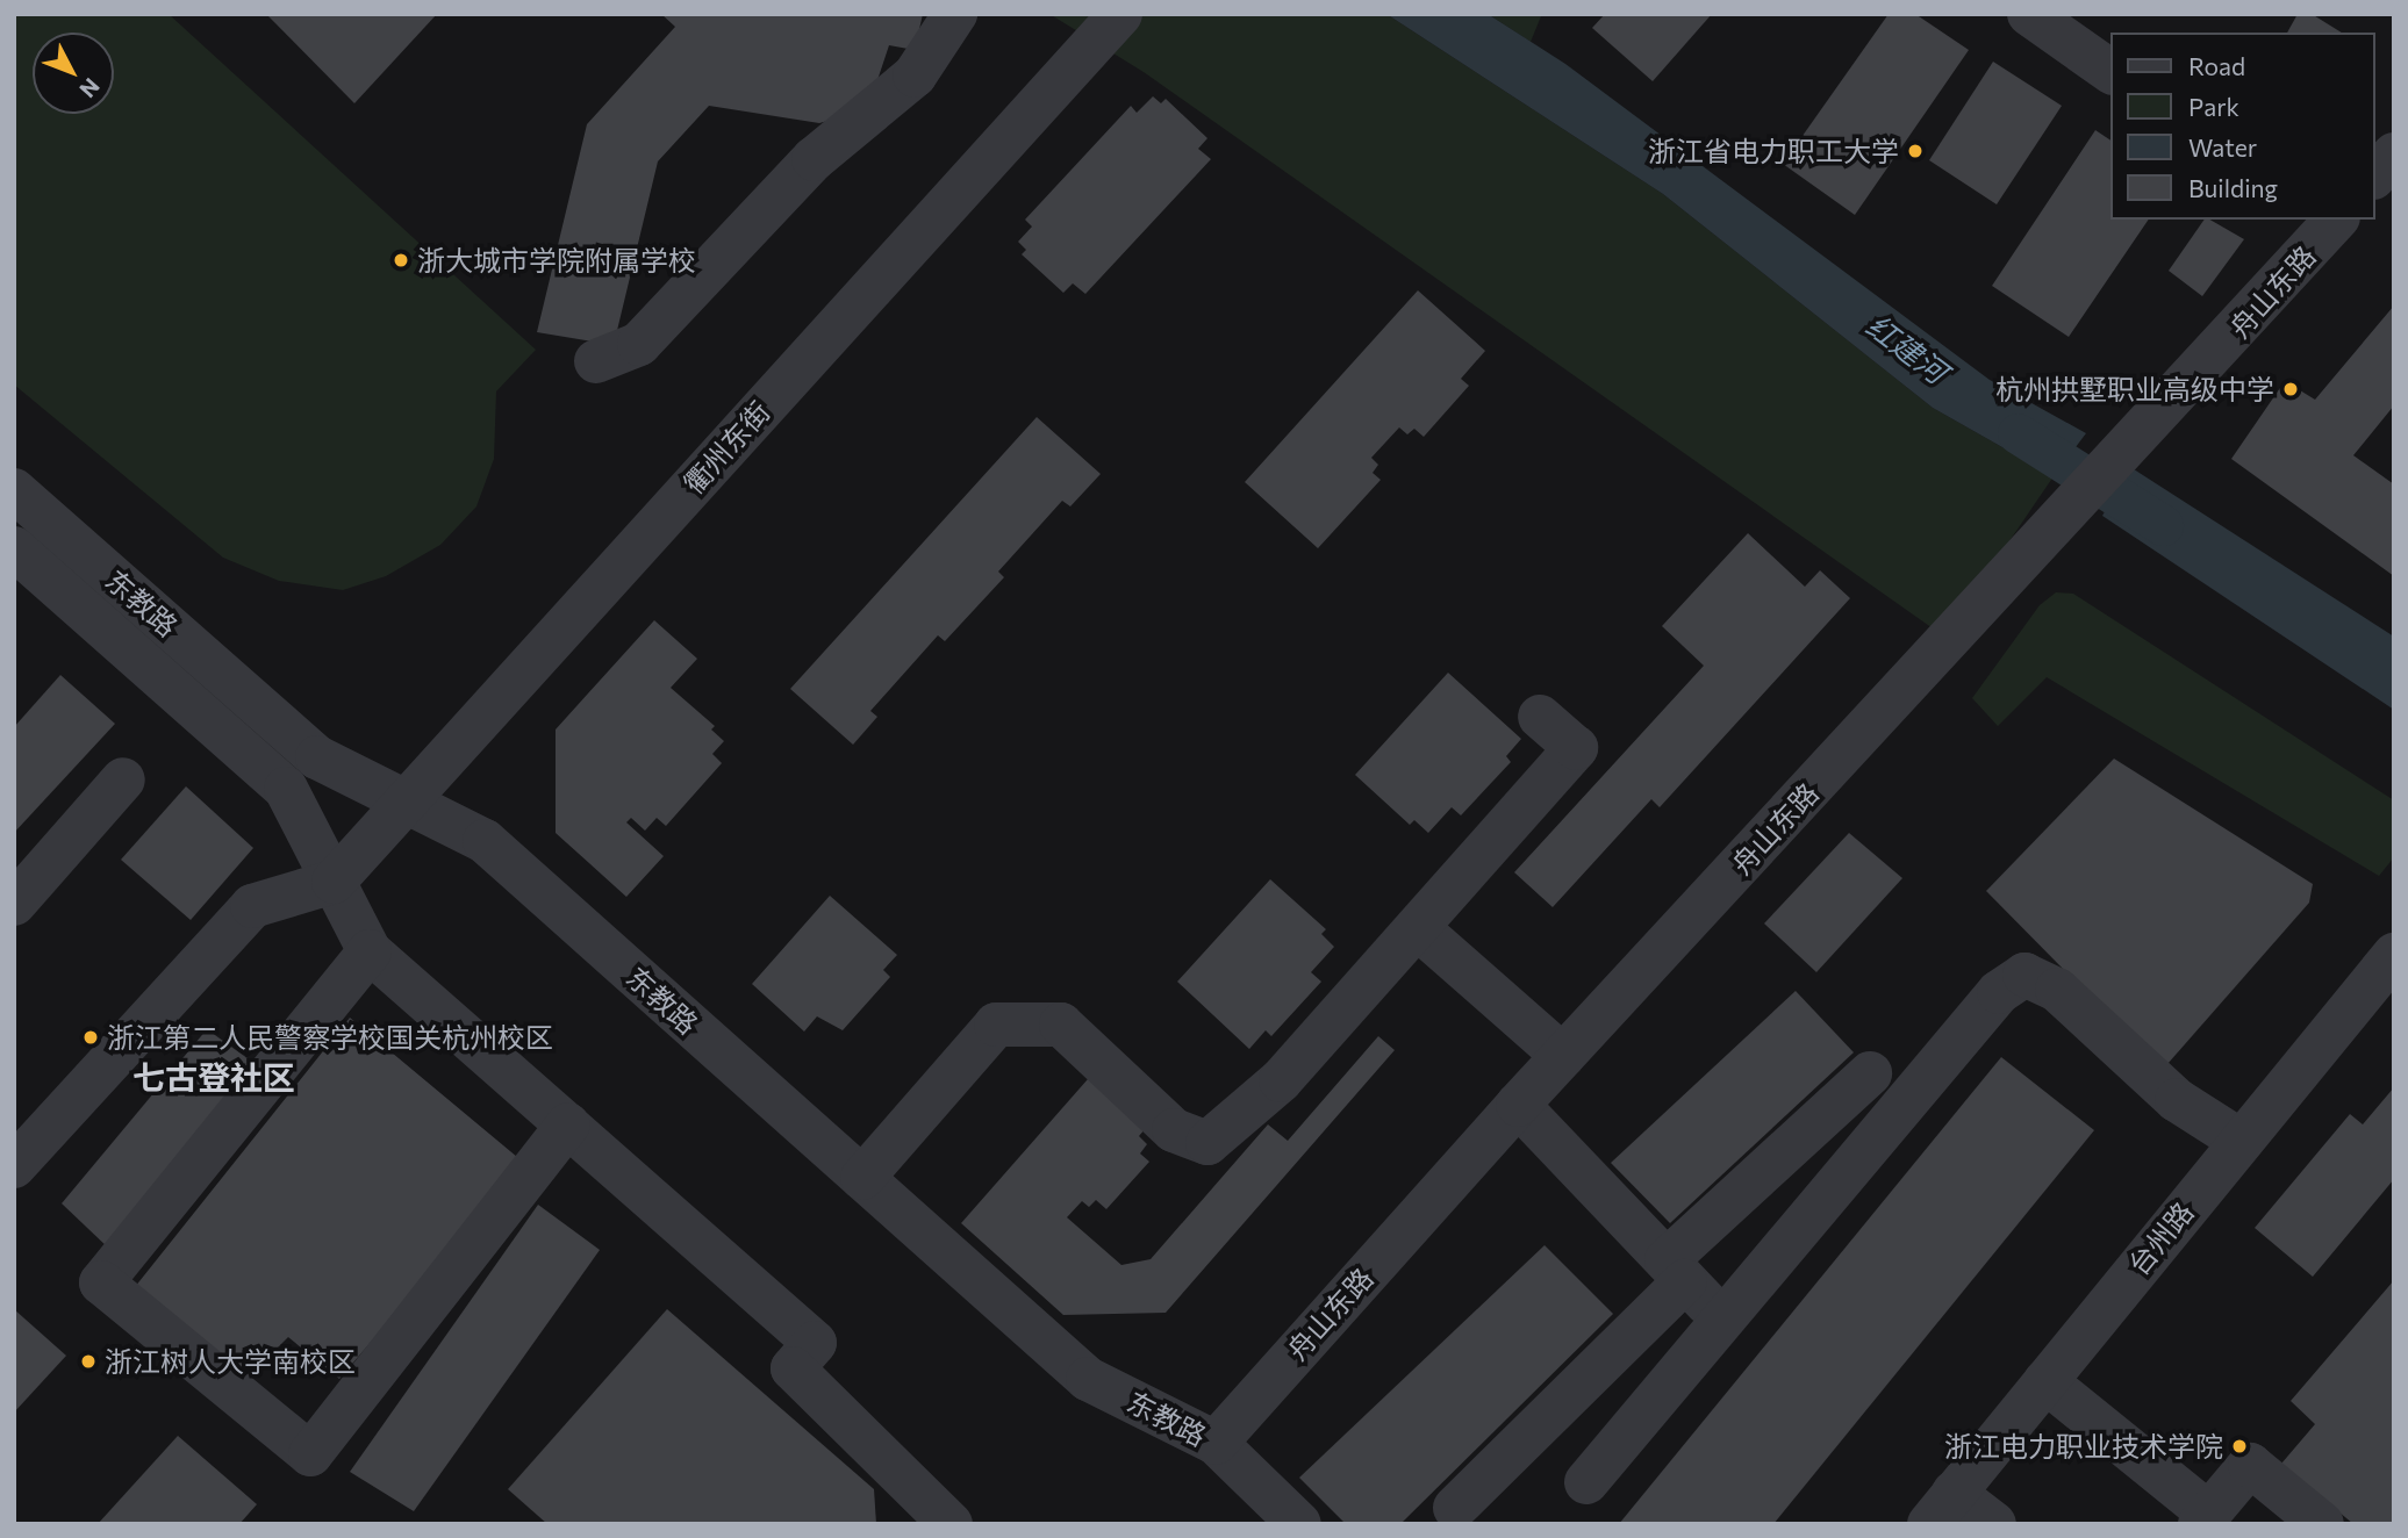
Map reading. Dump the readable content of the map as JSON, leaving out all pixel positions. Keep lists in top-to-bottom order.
{
  "streets": {
    "street": [
      "舟山东路",
      "衢州东街",
      "东教路",
      "台州路"
    ]
  },
  "crossings": [
    ["舟山东路", "东教路"],
    ["衢州东街", "东教路"]
  ],
  "districts": ["七古登社区"],
  "water": ["红建河"],
  "places": [
    "浙江省电力职工大学",
    "浙大城市学院附属学校",
    "杭州拱墅职业高级中学",
    "浙江第二人民警察学校国关杭州校区",
    "浙江树人大学南校区",
    "浙江电力职业技术学院"
  ],
  "legend": [
    "Road",
    "Park",
    "Water",
    "Building"
  ],
  "north": "bottom right"
}
